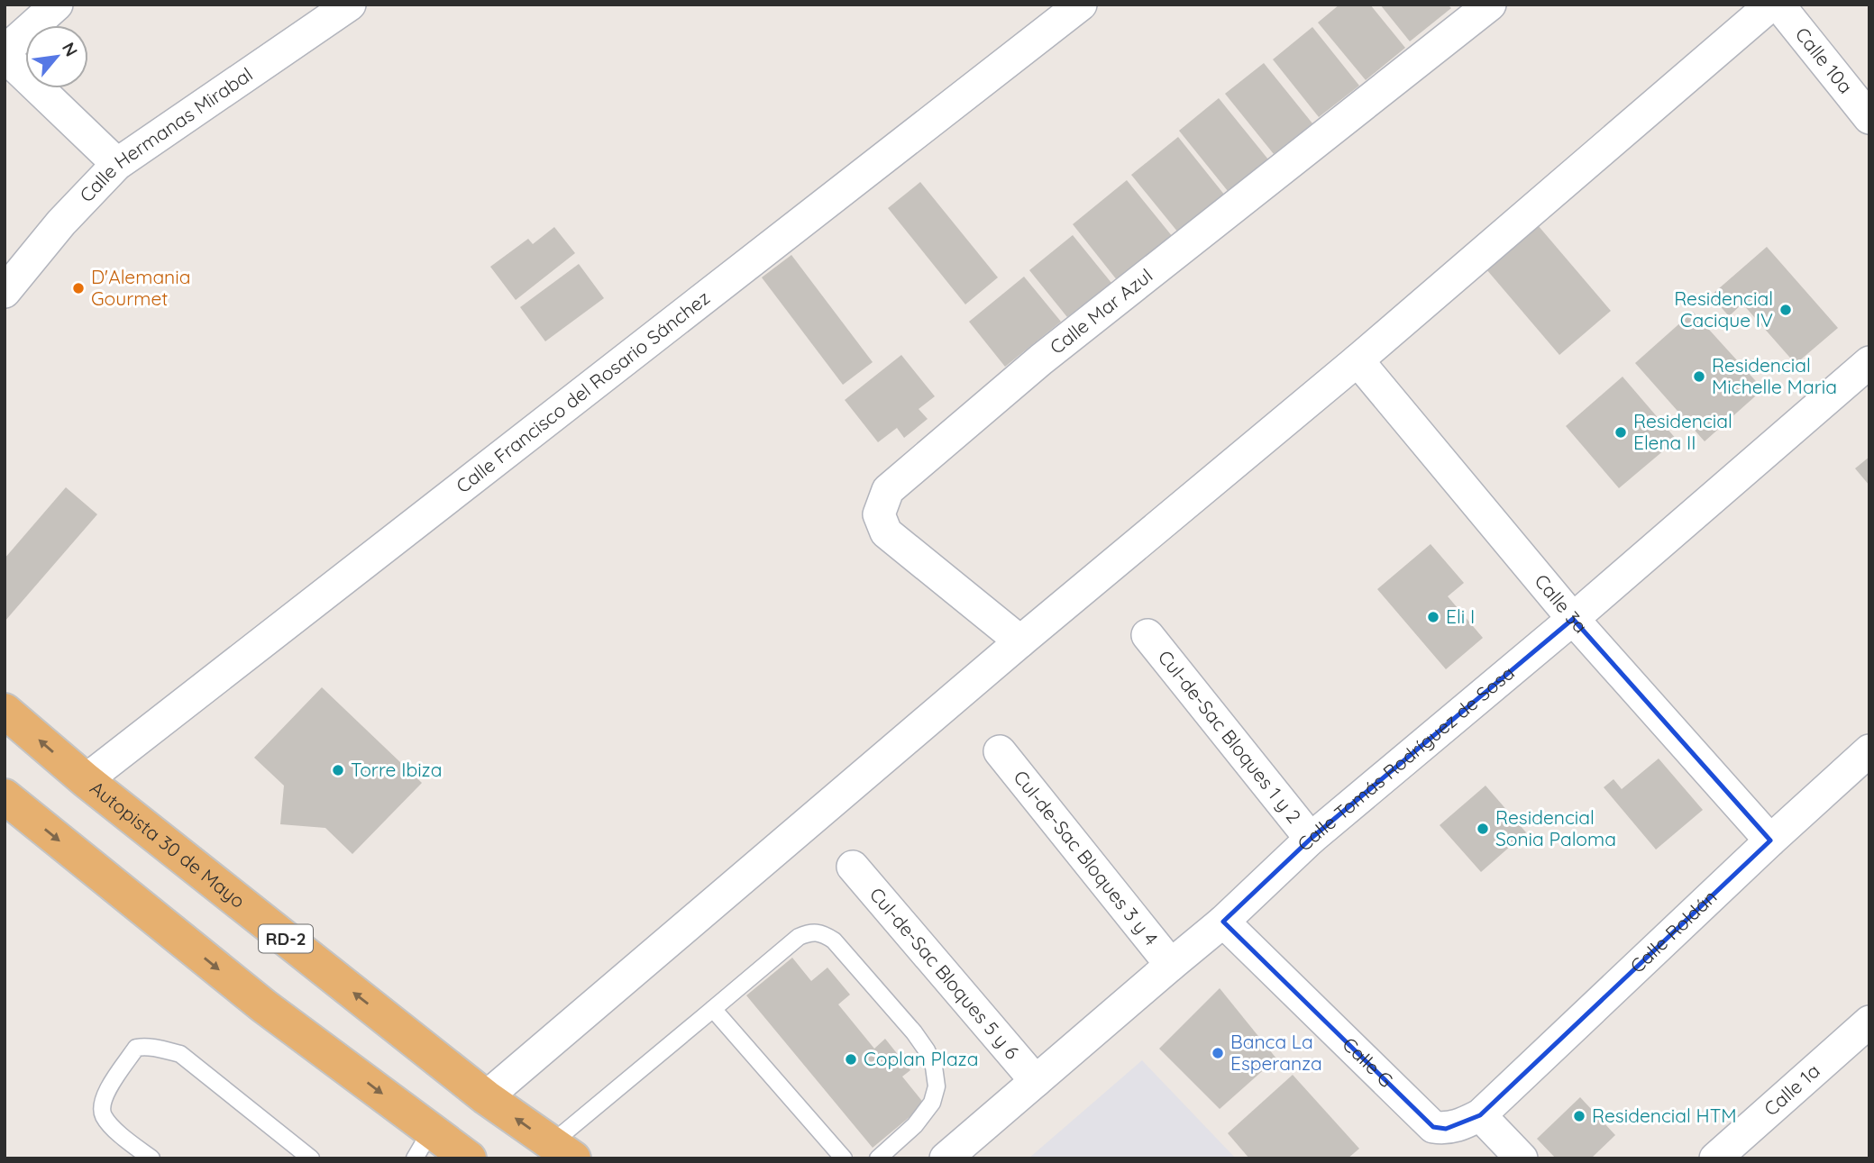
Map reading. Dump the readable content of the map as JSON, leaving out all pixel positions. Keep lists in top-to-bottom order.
{
  "streets": {
    "highway": ["Autopista 30 de Mayo", "RD-2"],
    "street": [
      "Calle 10a",
      "Calle Hermanas Mirabal",
      "Calle Mar Azul",
      "Calle Francisco del Rosario Sánchez",
      "Calle 3a",
      "Cul-de-Sac Bloques 1 y 2",
      "Calle Tomás Rodríguez de Sosa",
      "Cul-de-Sac Bloques 3 y 4",
      "Calle Roldán",
      "Cul-de-Sac Bloques 5 y 6",
      "Calle G",
      "Calle 1a"
    ]
  },
  "crossings": [
    ["Calle Francisco del Rosario Sánchez", "Autopista 30 de Mayo"],
    ["Calle 3a", "Calle Tomás Rodríguez de Sosa"],
    ["Calle 3a", "Calle Roldán"],
    ["Cul-de-Sac Bloques 1 y 2", "Calle Tomás Rodríguez de Sosa"],
    ["Calle Tomás Rodríguez de Sosa", "Cul-de-Sac Bloques 3 y 4"],
    ["Calle Tomás Rodríguez de Sosa", "Cul-de-Sac Bloques 5 y 6"],
    ["Calle Tomás Rodríguez de Sosa", "Calle G"],
    ["Calle Roldán", "Calle G"]
  ],
  "places": [
    "D'Alemania Gourmet",
    "Residencial Cacique IV",
    "Residencial Michelle Maria",
    "Residencial Elena II",
    "Eli I",
    "Torre Ibiza",
    "Residencial Sonia Paloma",
    "Banca La Esperanza",
    "Coplan Plaza",
    "Residencial HTM"
  ],
  "north": "top right"
}
